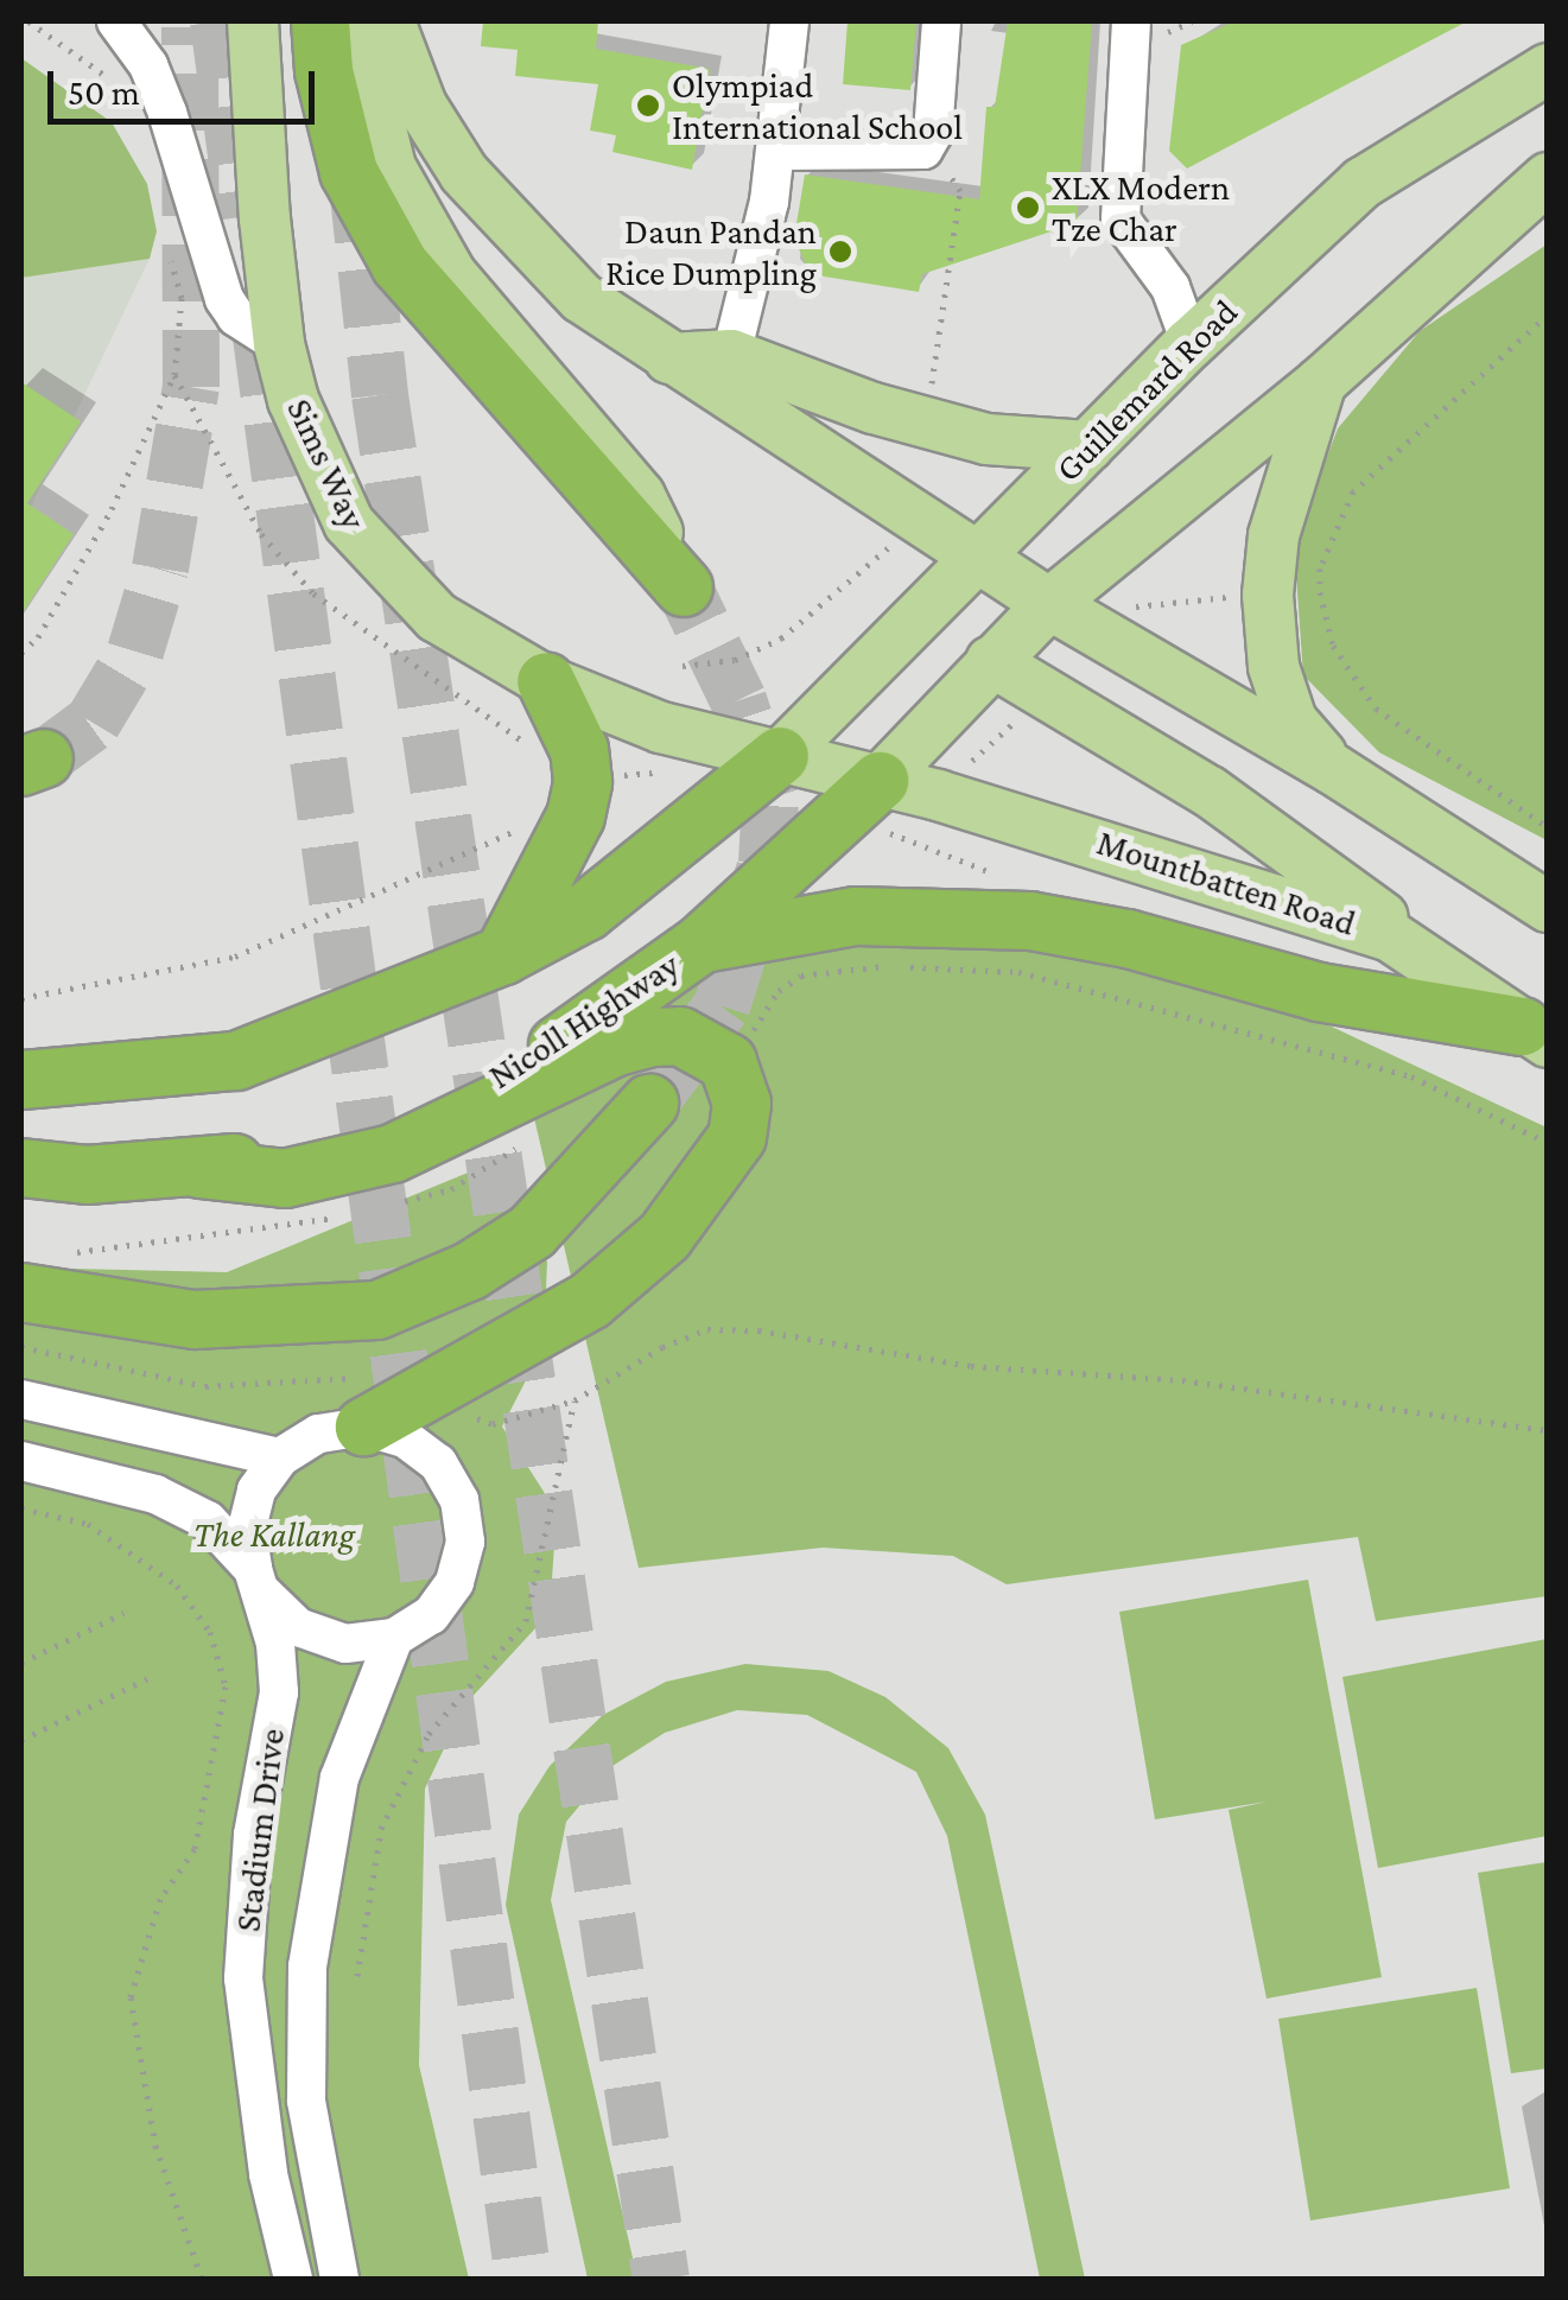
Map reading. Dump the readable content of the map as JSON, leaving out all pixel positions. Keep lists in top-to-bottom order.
{
  "streets": {
    "highway": ["Nicoll Highway"],
    "main road": ["Guillemard Road", "Sims Way", "Mountbatten Road"],
    "street": ["Stadium Drive"]
  },
  "crossings": [
    ["Guillemard Road", "Sims Way"],
    ["Sims Way", "Mountbatten Road"],
    ["Sims Way", "Nicoll Highway"],
    ["Mountbatten Road", "Nicoll Highway"]
  ],
  "parks": ["The Kallang"],
  "places": ["Olympiad International School", "XLX Modern Tze Char", "Daun Pandan Rice Dumpling"],
  "scale_bar": "50 m"
}
